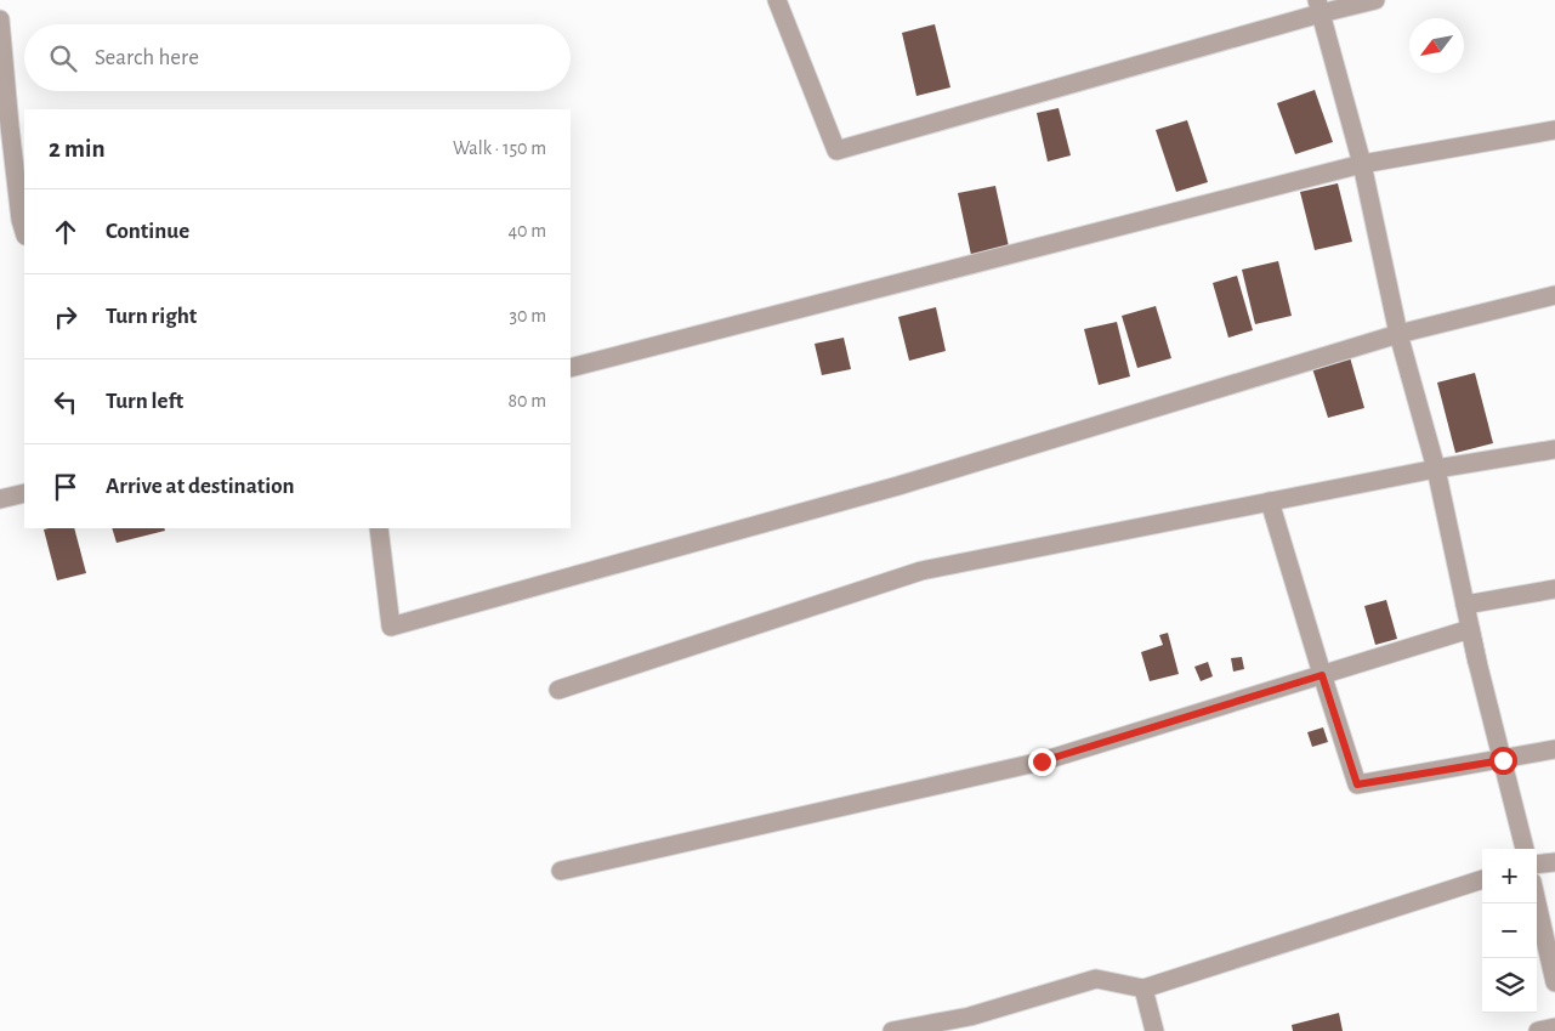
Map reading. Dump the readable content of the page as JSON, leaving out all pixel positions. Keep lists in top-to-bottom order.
{
  "north": "bottom left",
  "page": {
    "search": "Search here",
    "heading": ["2 min", "Walk · 150 m"],
    "list": [
      ["Continue", "40 m"],
      ["Turn right", "30 m"],
      ["Turn left", "80 m"],
      "Arrive at destination"
    ],
    "map_buttons": ["+", "−"]
  }
}
